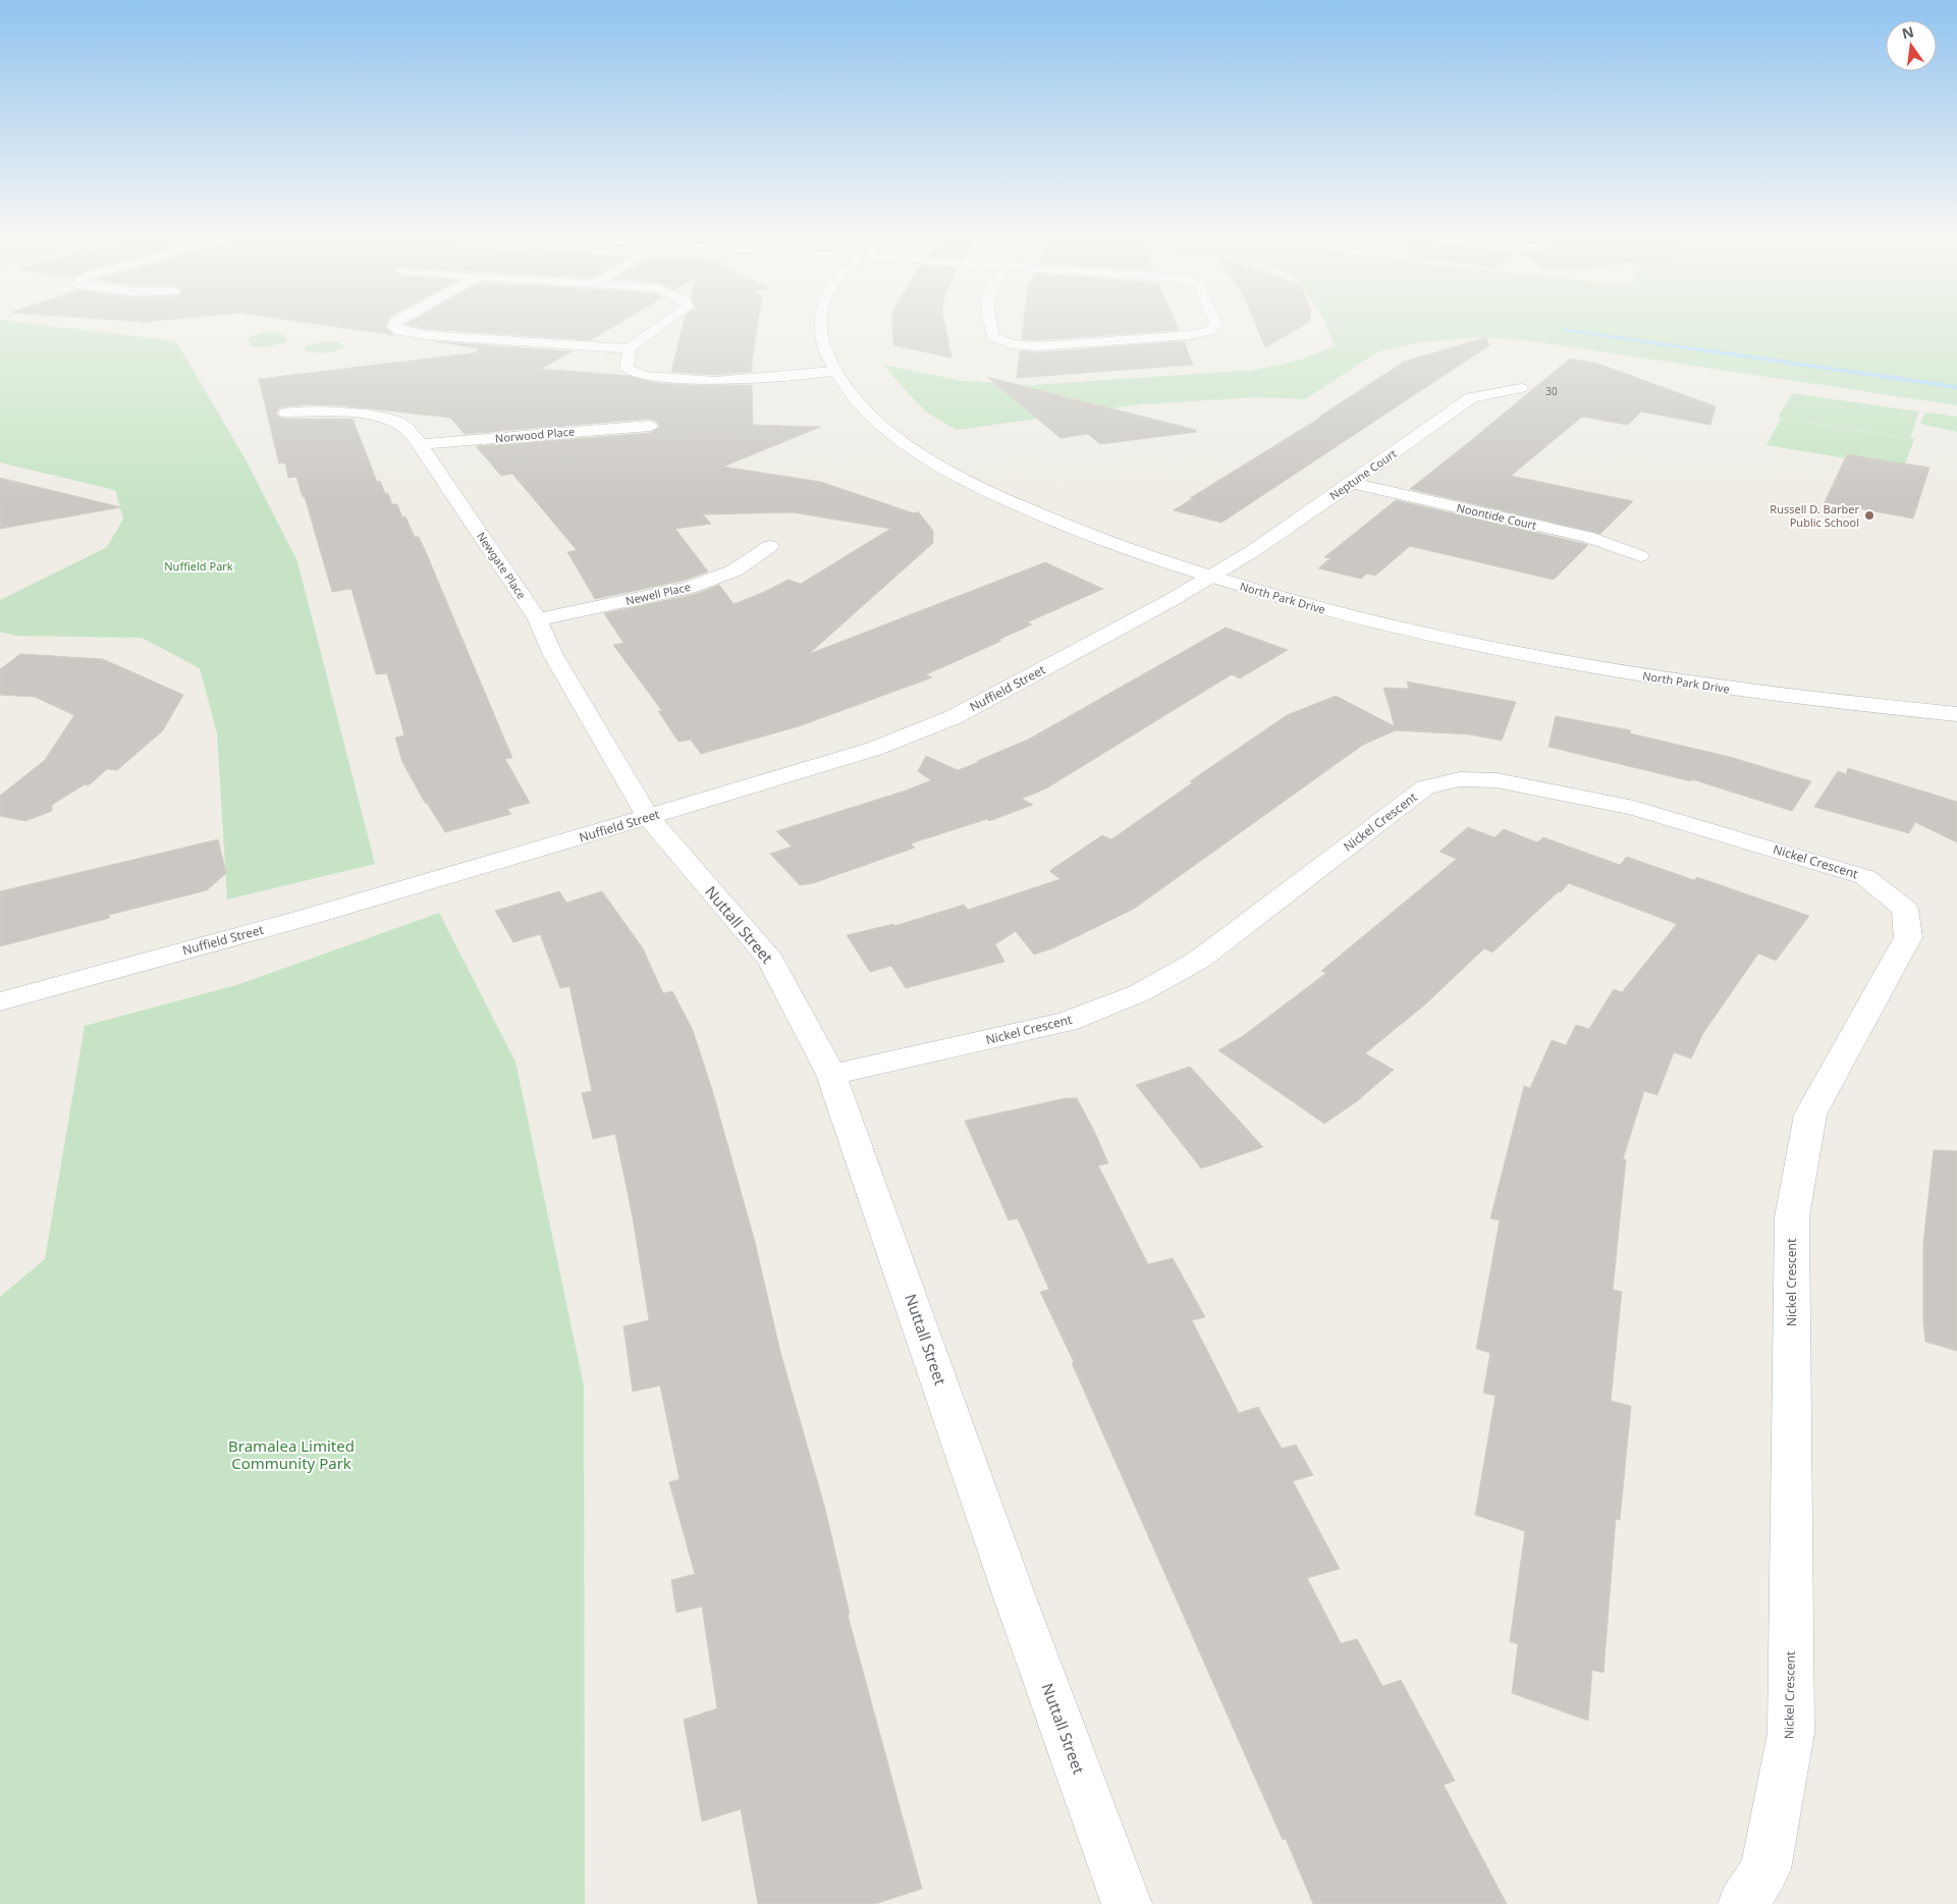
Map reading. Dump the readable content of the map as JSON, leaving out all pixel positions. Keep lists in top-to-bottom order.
{
  "streets": {
    "street": [
      "Norwood Place",
      "Neptune Court",
      "Noontide Court",
      "Newgate Place",
      "Newell Place",
      "North Park Drive",
      "Nuffield Street",
      "Nickel Crescent",
      "Nuttall Street"
    ]
  },
  "crossings": [
    ["Norwood Place", "Newgate Place"],
    ["Neptune Court", "Noontide Court"],
    ["Neptune Court", "North Park Drive"],
    ["Neptune Court", "Nuffield Street"],
    ["Newgate Place", "Newell Place"],
    ["Newgate Place", "Nuffield Street"],
    ["Newgate Place", "Nuttall Street"],
    ["North Park Drive", "Nuffield Street"],
    ["Nuffield Street", "Nuttall Street"],
    ["Nickel Crescent", "Nuttall Street"]
  ],
  "parks": ["Nuffield Park", "Bramalea Limited Community Park"],
  "places": ["Russell D. Barber Public School"],
  "house_numbers": ["30"],
  "north": "top"
}
